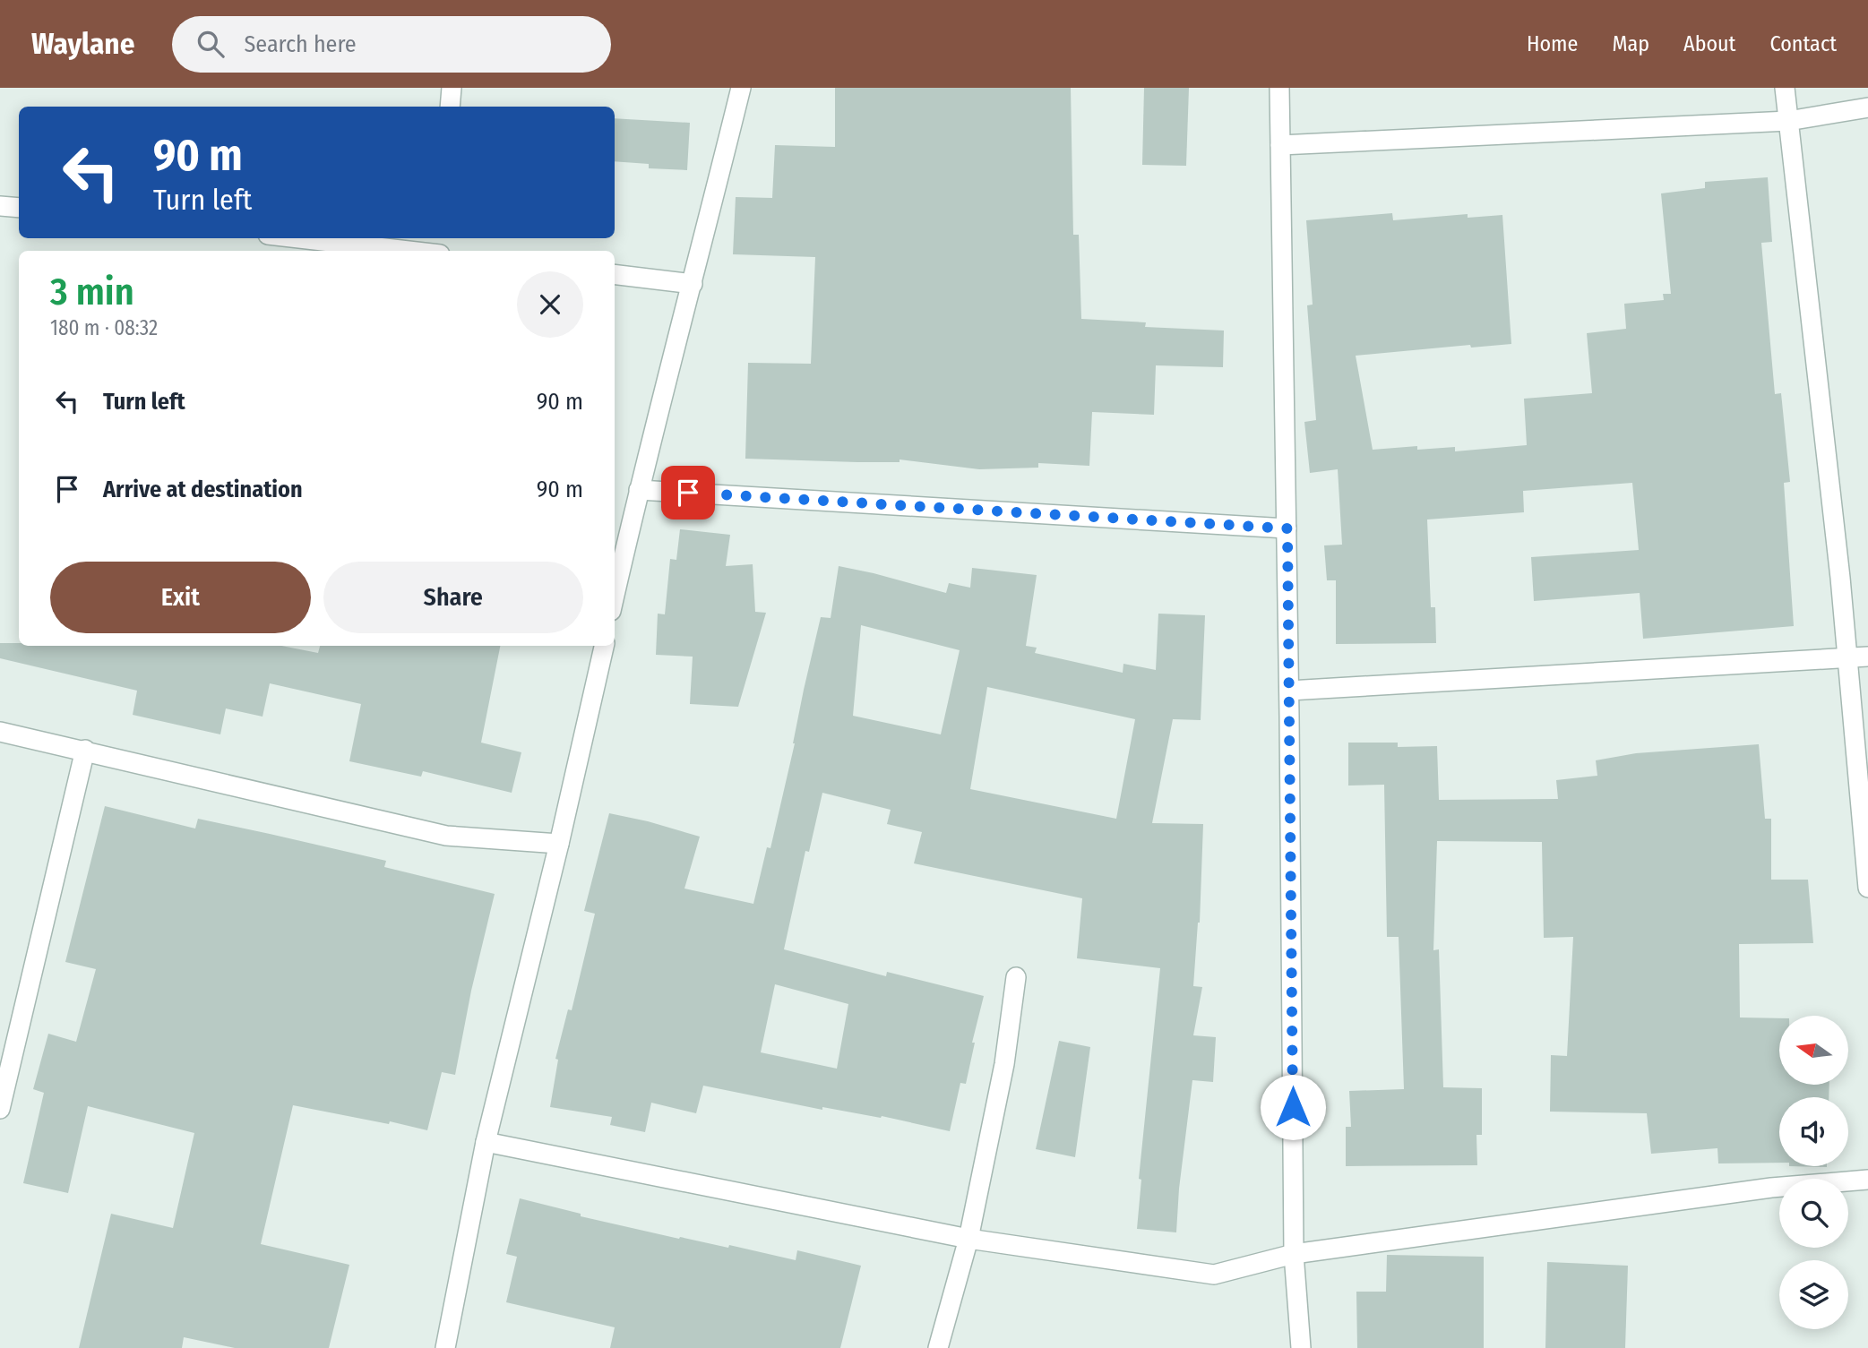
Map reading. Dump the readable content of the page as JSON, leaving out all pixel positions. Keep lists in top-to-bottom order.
{
  "north": "left",
  "page": {
    "header": "Waylane",
    "search": "Search here",
    "nav": [
      "Home",
      "Map",
      "About",
      "Contact"
    ],
    "turn": ["90 m", "Turn left"],
    "heading": ["3 min", "180 m · 08:32"],
    "list": [
      {
        "name": "Turn left",
        "value": "90 m"
      },
      {
        "name": "Arrive at destination",
        "value": "90 m"
      }
    ],
    "buttons": ["Exit", "Share"]
  }
}
